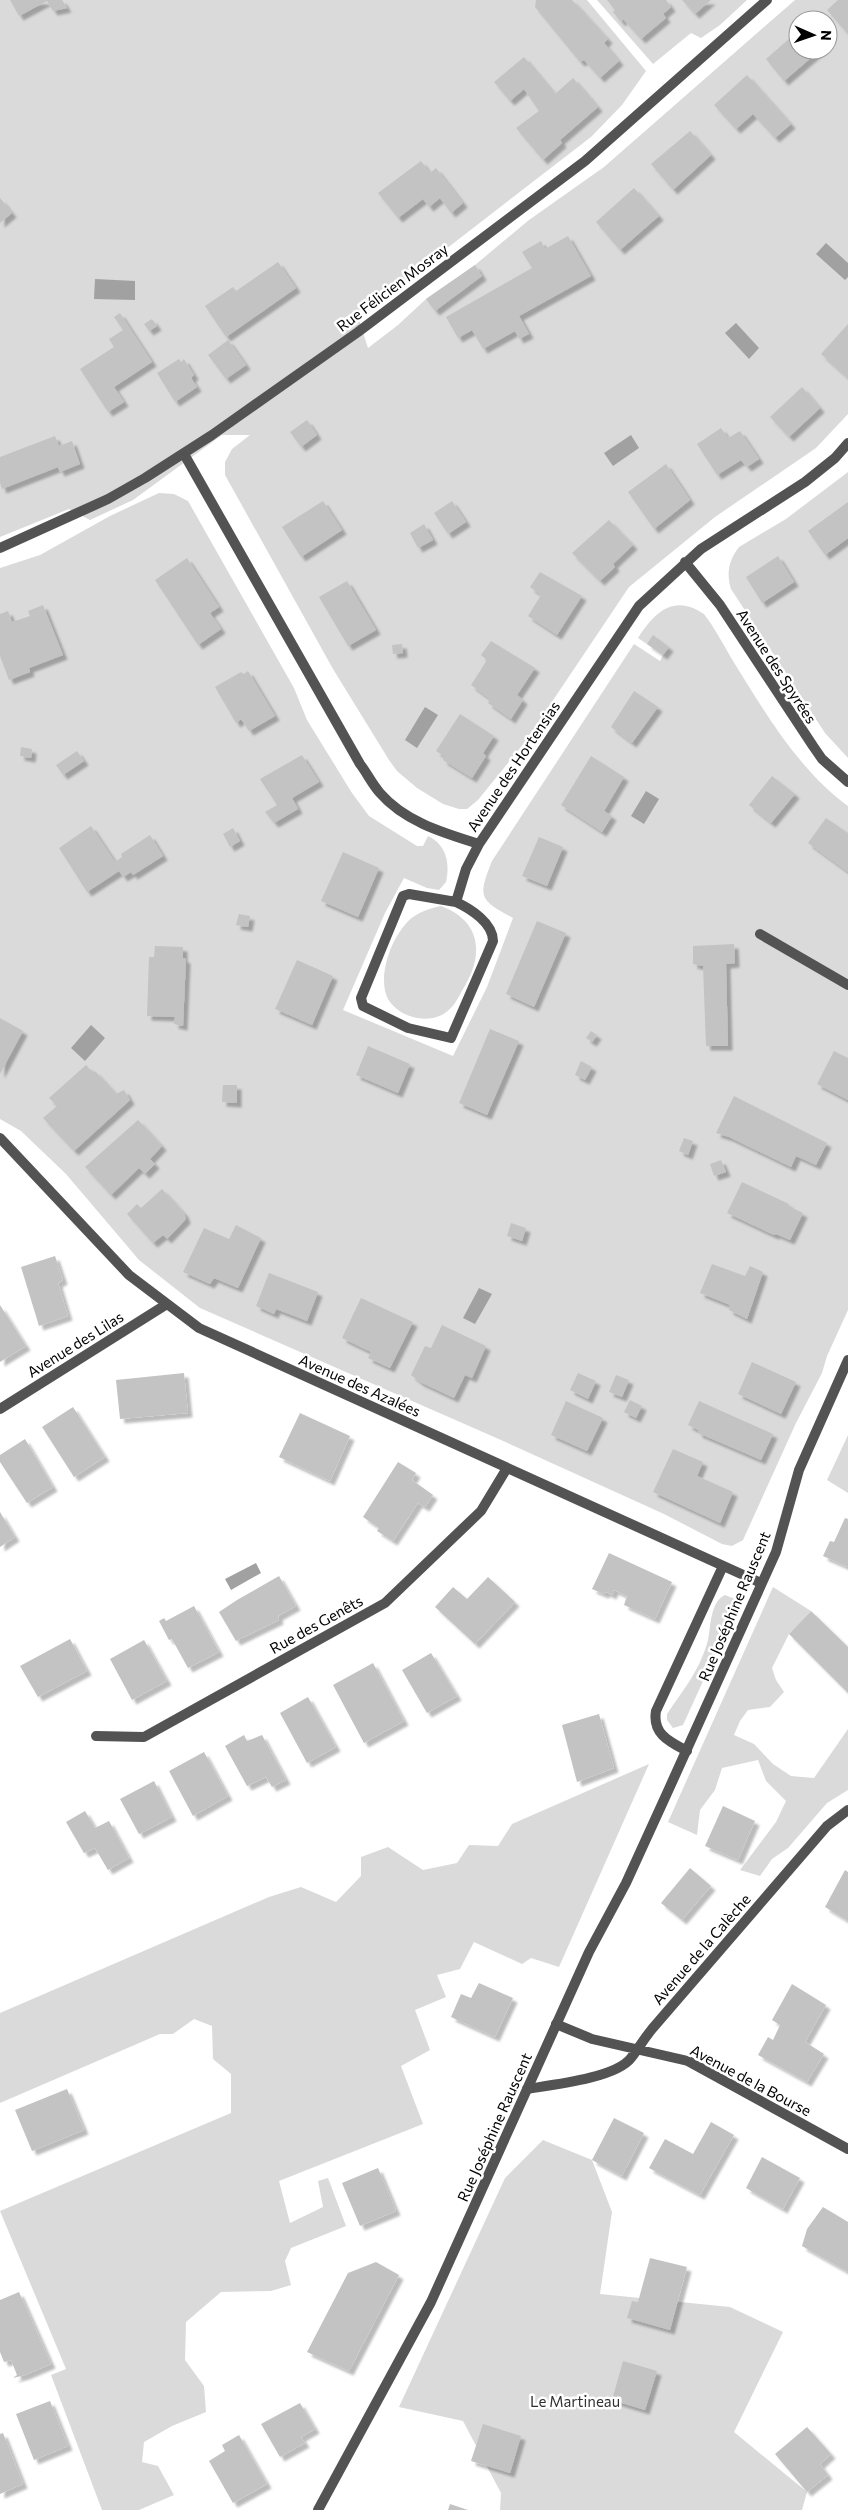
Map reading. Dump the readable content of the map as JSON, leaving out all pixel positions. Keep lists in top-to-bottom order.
{
  "streets": {
    "street": [
      "Rue Félicien Mosray",
      "Avenue des Spyrées",
      "Avenue des Hortensias",
      "Avenue des Lilas",
      "Avenue des Azalées",
      "Rue Joséphine Rauscent",
      "Rue des Genêts",
      "Avenue de la Calèche",
      "Avenue de la Bourse"
    ]
  },
  "crossings": [
    ["Rue Félicien Mosray", "Avenue des Hortensias"],
    ["Avenue des Spyrées", "Avenue des Hortensias"],
    ["Avenue des Lilas", "Avenue des Azalées"],
    ["Avenue des Azalées", "Rue Joséphine Rauscent"],
    ["Avenue des Azalées", "Rue des Genêts"],
    ["Avenue de la Calèche", "Avenue de la Bourse"]
  ],
  "parks": ["Le Martineau"],
  "north": "right"
}
